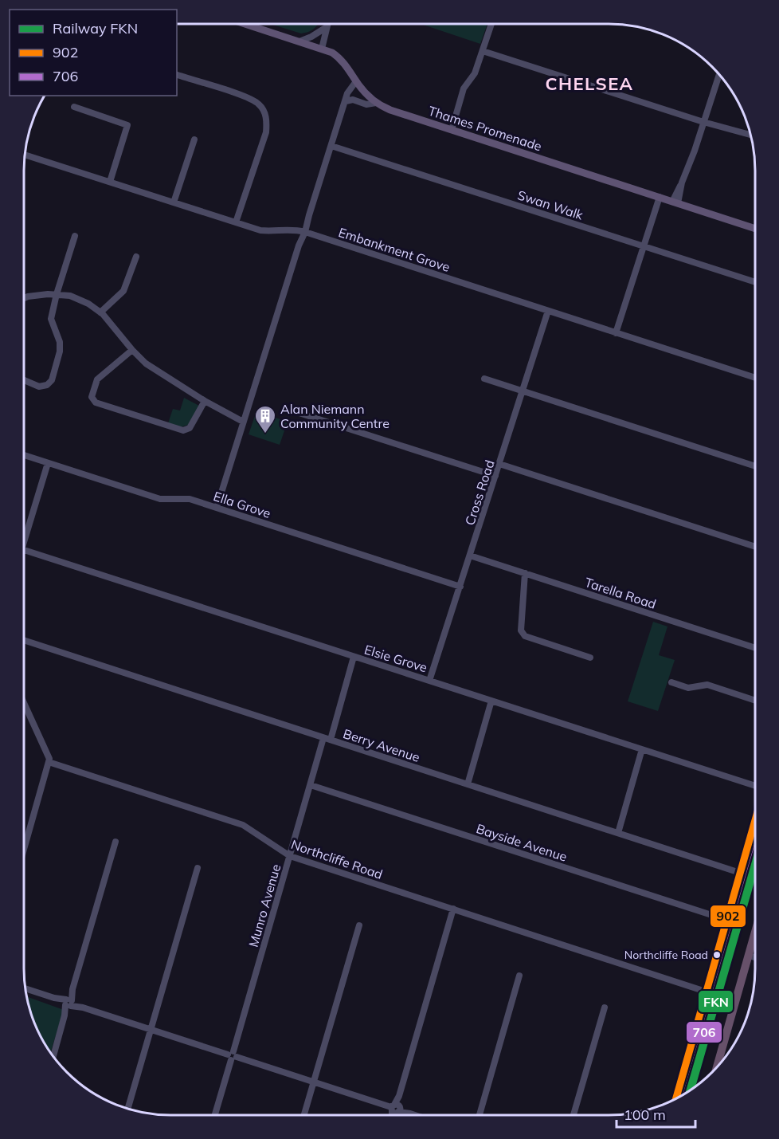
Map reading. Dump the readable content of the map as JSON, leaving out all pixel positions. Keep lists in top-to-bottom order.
{
  "streets": {
    "main road": ["Thames Promenade"],
    "street": [
      "Swan Walk",
      "Embankment Grove",
      "Cross Road",
      "Ella Grove",
      "Tarella Road",
      "Elsie Grove",
      "Berry Avenue",
      "Bayside Avenue",
      "Northcliffe Road",
      "Munro Avenue"
    ]
  },
  "crossings": [
    ["Embankment Grove", "Cross Road"],
    ["Cross Road", "Ella Grove"],
    ["Cross Road", "Tarella Road"],
    ["Cross Road", "Elsie Grove"],
    ["Berry Avenue", "Munro Avenue"],
    ["Bayside Avenue", "Munro Avenue"],
    ["Northcliffe Road", "Munro Avenue"]
  ],
  "districts": ["CHELSEA"],
  "places": {
    "building": ["Alan Niemann Community Centre"],
    "other": ["Northcliffe Road"]
  },
  "lines": ["transit line 902", "transit line 706", "rail line FKN"],
  "legend": ["Railway FKN", "902", "706"],
  "scale_bar": "100 m"
}
